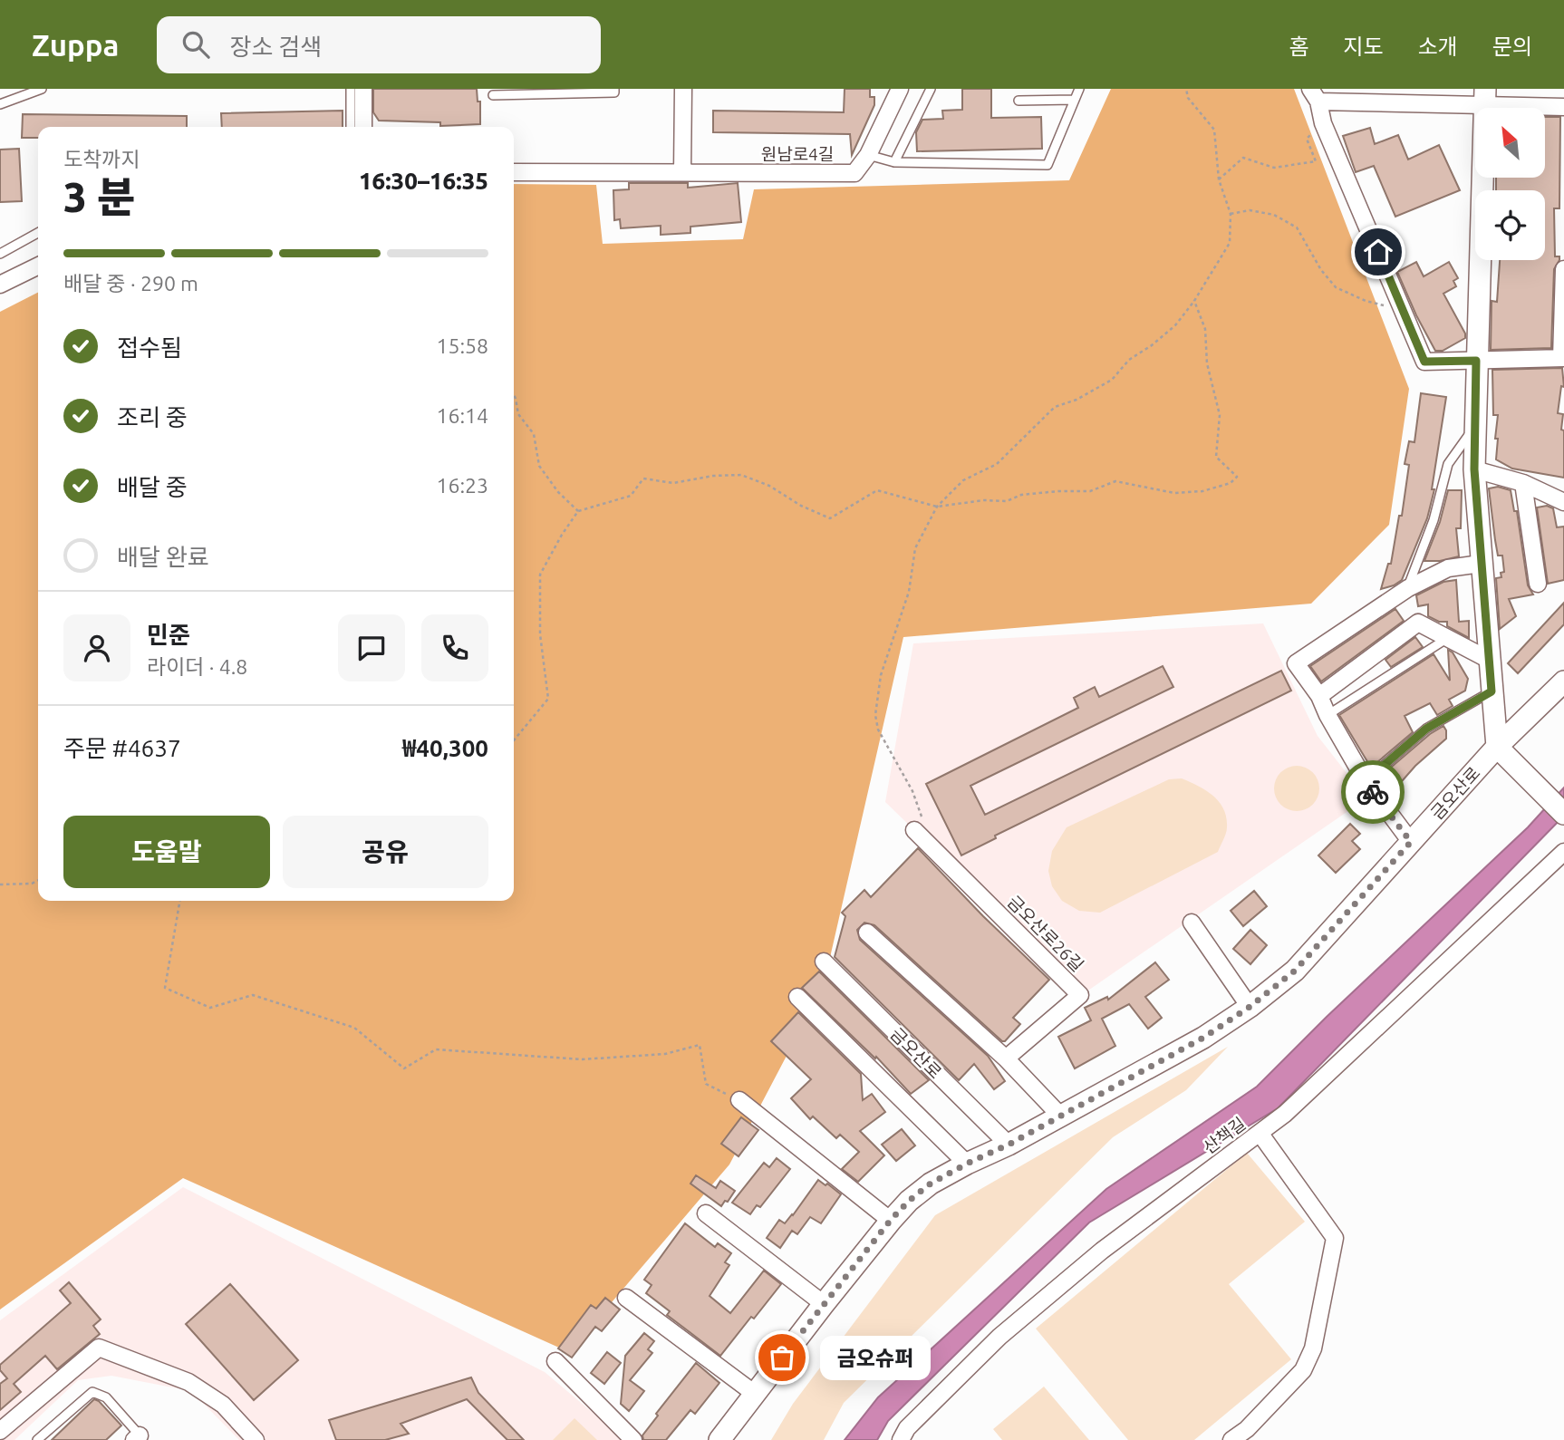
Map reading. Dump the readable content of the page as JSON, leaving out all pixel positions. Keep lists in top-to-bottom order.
{
  "streets": {
    "street": [
      "원남로4길",
      "금오산로",
      "금오산로26길",
      "산책길"
    ]
  },
  "places": ["금오슈퍼"],
  "north": "top left",
  "page": {
    "header": "Zuppa",
    "search": "장소 검색",
    "nav": [
      "홈",
      "지도",
      "소개",
      "문의"
    ],
    "heading": ["3 분", "도착까지", "16:30–16:35"],
    "panel": [
      "민준",
      "라이더 · 4.8",
      "주문 #4637",
      "₩40,300"
    ],
    "bar": "배달 중 · 290 m",
    "list": [
      ["접수됨", "15:58"],
      ["조리 중", "16:14"],
      ["배달 중", "16:23"],
      "배달 완료"
    ],
    "buttons": ["도움말", "공유"],
    "bubble": "금오슈퍼"
  }
}
